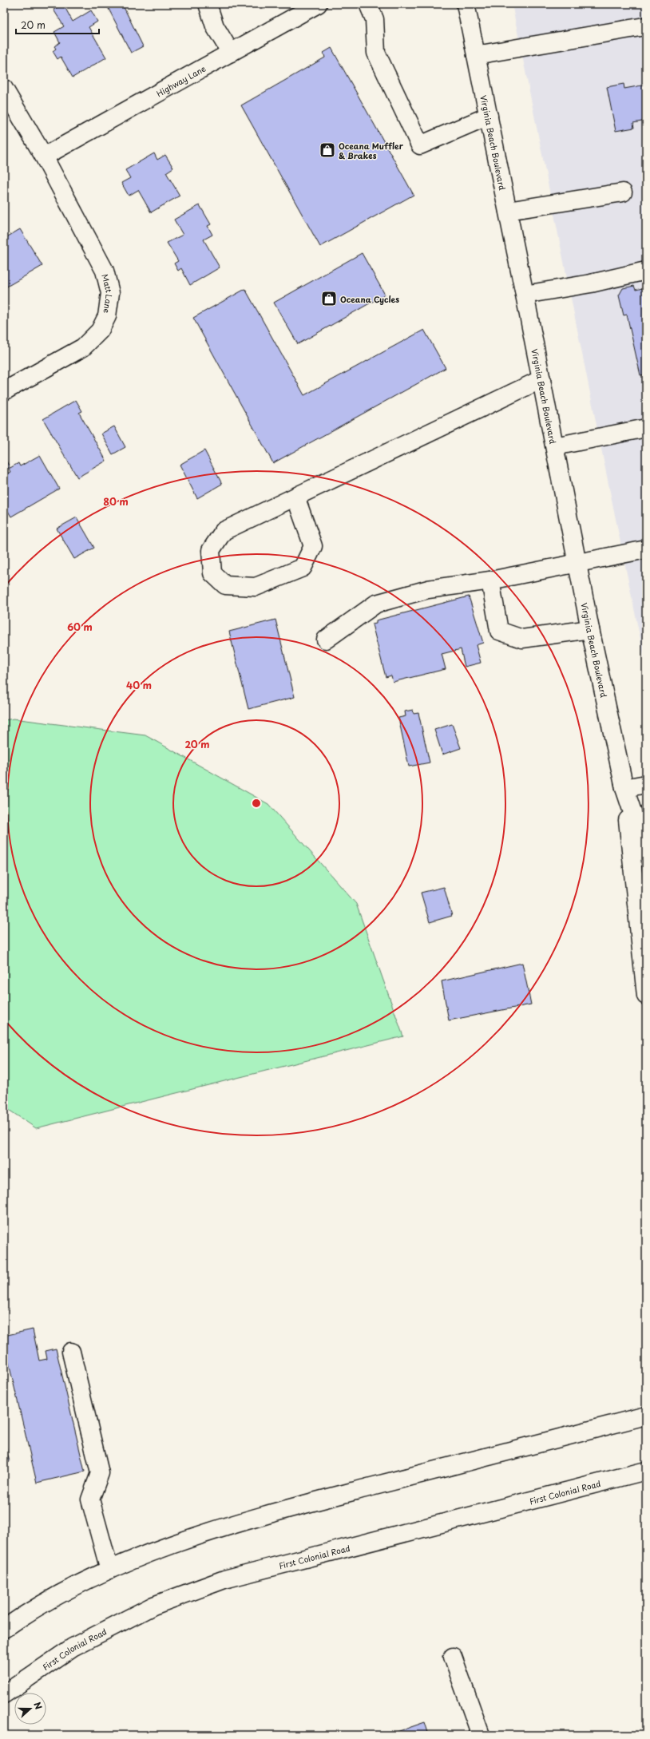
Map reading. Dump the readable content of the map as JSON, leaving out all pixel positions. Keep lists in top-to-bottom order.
{
  "streets": {
    "main road": [
      "Highway Lane",
      "Virginia Beach Boulevard",
      "Matt Lane",
      "First Colonial Road"
    ]
  },
  "crossings": [
    ["Highway Lane", "Matt Lane"]
  ],
  "places": {
    "shop": ["Oceana Muffler & Brakes", "Oceana Cycles"]
  },
  "scale_bar": "20 m",
  "north": "right",
  "rings": [
    "80 m",
    "60 m",
    "40 m",
    "20 m"
  ]
}
